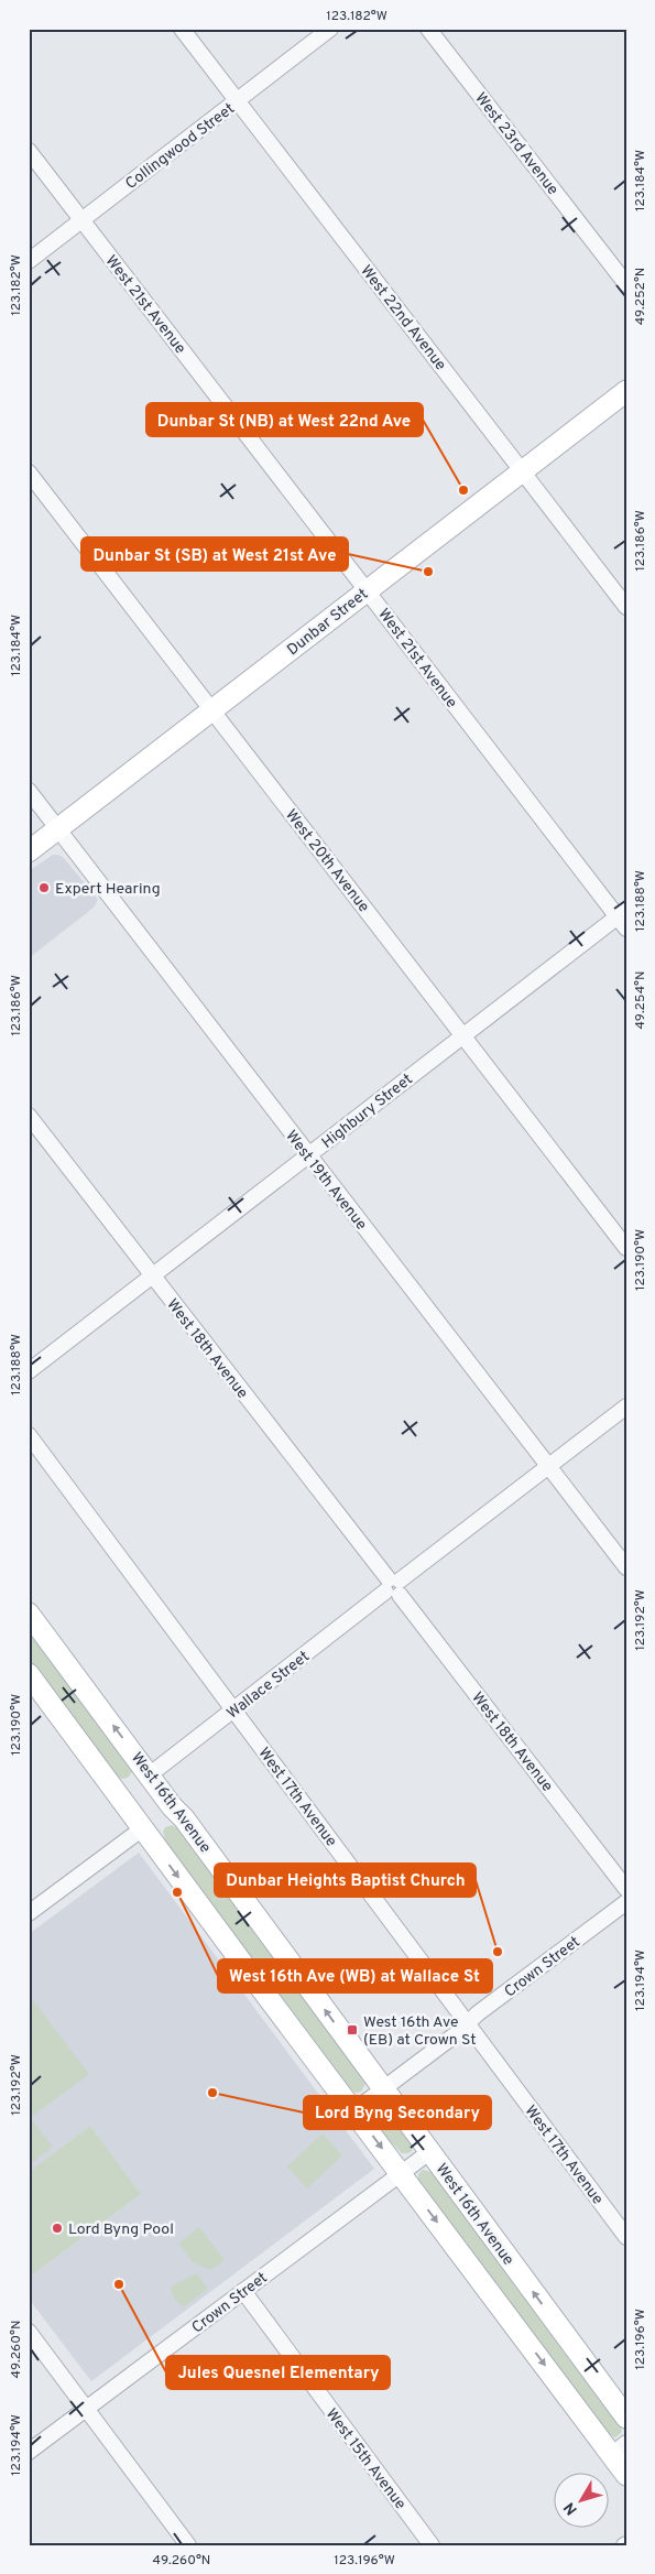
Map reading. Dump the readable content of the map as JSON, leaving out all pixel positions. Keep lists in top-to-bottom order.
{
  "streets": {
    "main road": ["Dunbar Street", "West 16th Avenue"],
    "street": [
      "West 23rd Avenue",
      "Collingwood Street",
      "West 21st Avenue",
      "West 22nd Avenue",
      "West 20th Avenue",
      "Highbury Street",
      "West 19th Avenue",
      "West 18th Avenue",
      "Wallace Street",
      "West 17th Avenue",
      "Crown Street",
      "West 15th Avenue"
    ]
  },
  "crossings": [
    ["Collingwood Street", "West 21st Avenue"],
    ["Collingwood Street", "West 22nd Avenue"],
    ["West 21st Avenue", "Dunbar Street"],
    ["West 21st Avenue", "Highbury Street"],
    ["West 22nd Avenue", "Dunbar Street"],
    ["Dunbar Street", "West 20th Avenue"],
    ["Dunbar Street", "West 19th Avenue"],
    ["West 20th Avenue", "Highbury Street"],
    ["Highbury Street", "West 19th Avenue"],
    ["Highbury Street", "West 18th Avenue"],
    ["West 19th Avenue", "Wallace Street"],
    ["West 18th Avenue", "Wallace Street"],
    ["Wallace Street", "West 17th Avenue"],
    ["Wallace Street", "West 16th Avenue"],
    ["West 17th Avenue", "Crown Street"],
    ["West 16th Avenue", "Crown Street"],
    ["Crown Street", "West 15th Avenue"]
  ],
  "places": {
    "other": [
      "Dunbar St (NB) at West 22nd Ave",
      "Dunbar St (SB) at West 21st Ave",
      "Expert Hearing",
      "West 16th Ave (WB) at Wallace St",
      "Dunbar Heights Baptist Church",
      "Lord Byng Secondary",
      "Lord Byng Pool",
      "Jules Quesnel Elementary"
    ],
    "transit": ["West 16th Ave (EB) at Crown St"]
  },
  "north": "bottom left",
  "coordinates": [
    "123.182°W",
    "123.184°W",
    "49.252°N",
    "123.186°W",
    "123.188°W",
    "49.254°N",
    "123.190°W",
    "123.192°W",
    "123.194°W",
    "123.196°W",
    "49.260°N"
  ]
}
